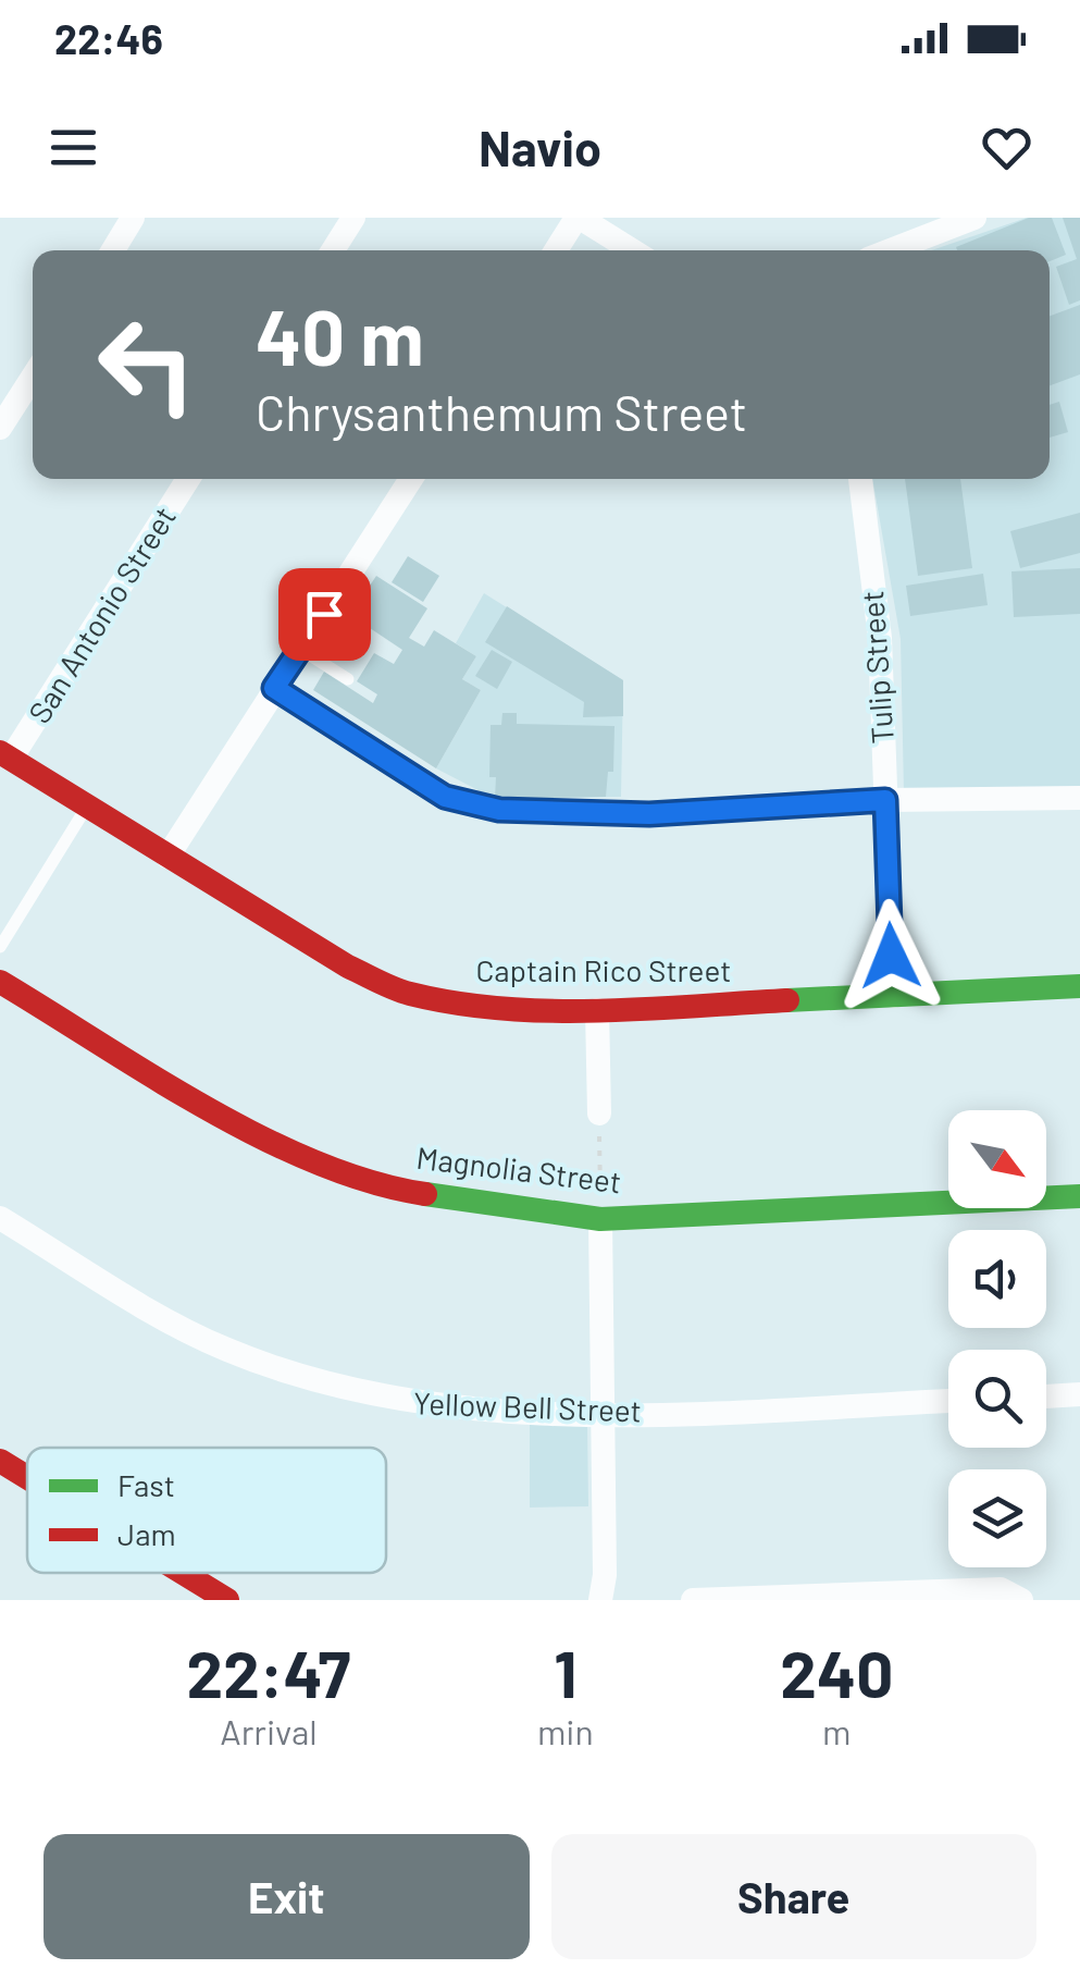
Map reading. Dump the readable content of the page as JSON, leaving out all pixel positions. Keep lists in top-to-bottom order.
{
  "streets": {
    "street": [
      "San Antonio Street",
      "Tulip Street",
      "Captain Rico Street",
      "Magnolia Street",
      "Yellow Bell Street"
    ]
  },
  "crossings": [
    ["San Antonio Street", "Captain Rico Street"],
    ["Tulip Street", "Captain Rico Street"]
  ],
  "legend": ["Fast", "Jam"],
  "north": "bottom right",
  "page": {
    "status": "22:46",
    "header": "Navio",
    "turn": ["40 m", "Chrysanthemum Street"],
    "eta": [
      "22:47",
      "Arrival",
      "1",
      "min",
      "240",
      "m"
    ],
    "buttons": ["Exit", "Share"]
  }
}
